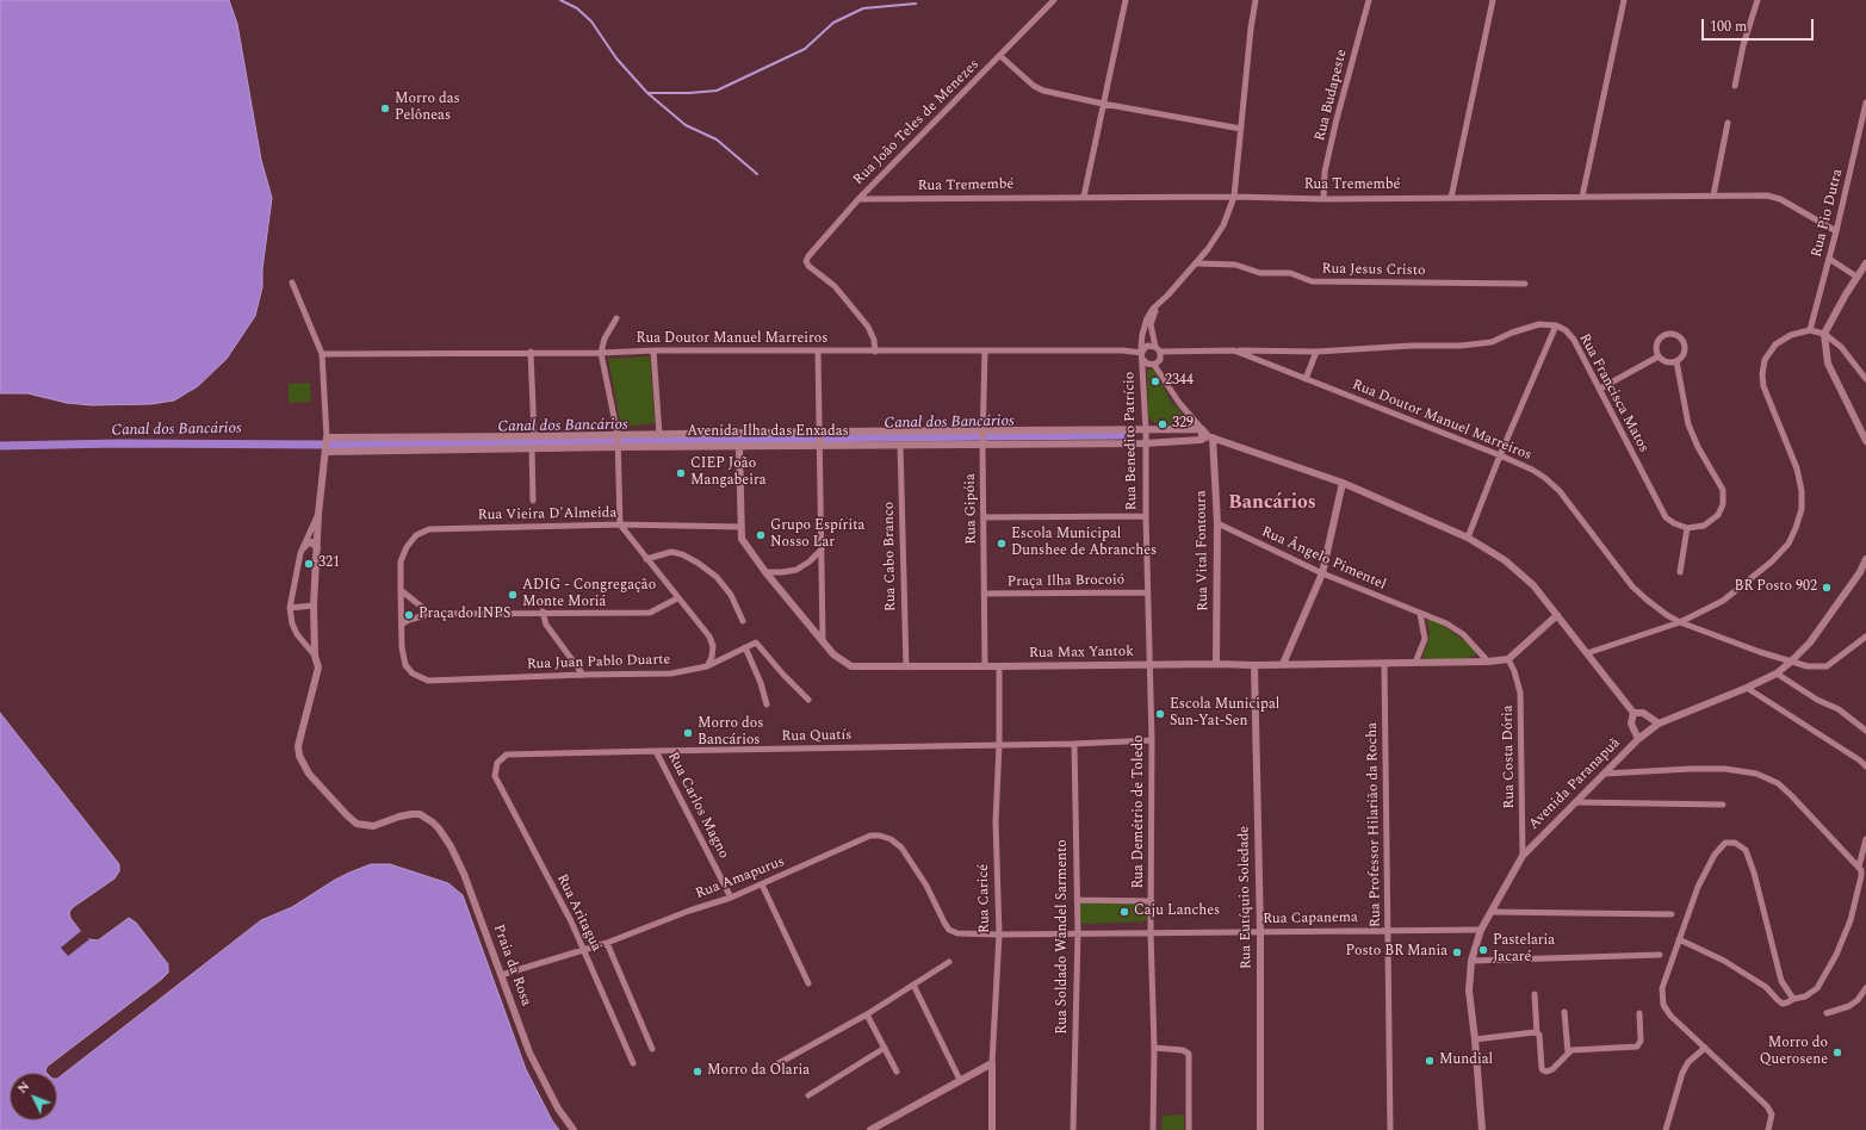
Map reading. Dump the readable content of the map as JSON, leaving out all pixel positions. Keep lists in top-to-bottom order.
{
  "streets": {
    "street": [
      "Rua Budapeste",
      "Rua João Teles de Menezes",
      "Rua Tremembé",
      "Rua Pio Dutra",
      "Rua Jesus Cristo",
      "Rua Doutor Manuel Marreiros",
      "Rua Francisca Matos",
      "Avenida Ilha das Enxadas",
      "Rua Benedito Patrício",
      "Rua Gipóia",
      "Rua Vieira D'Almeida",
      "Rua Vital Fontoura",
      "Rua Cabo Branco",
      "Rua Ângelo Pimentel",
      "Praça Ilha Brocoió",
      "Rua Max Yantok",
      "Rua Juan Pablo Duarte",
      "Rua Quatís",
      "Rua Costa Dória",
      "Avenida Paranapuã",
      "Rua Carlos Magno",
      "Rua Demétrio de Toledo",
      "Rua Professor Hilarião da Rocha",
      "Rua Amapurus",
      "Rua Eutíquio Soledade",
      "Rua Caricé",
      "Rua Aritaguá",
      "Rua Capanema",
      "Rua Soldado Wandel Sarmento",
      "Praia da Rosa"
    ]
  },
  "crossings": [
    ["Rua Budapeste", "Rua Tremembé"],
    ["Rua João Teles de Menezes", "Rua Tremembé"],
    ["Rua João Teles de Menezes", "Rua Doutor Manuel Marreiros"],
    ["Rua Tremembé", "Rua Pio Dutra"],
    ["Rua Doutor Manuel Marreiros", "Rua Benedito Patrício"],
    ["Rua Doutor Manuel Marreiros", "Rua Gipóia"],
    ["Rua Doutor Manuel Marreiros", "Avenida Paranapuã"],
    ["Avenida Ilha das Enxadas", "Rua Benedito Patrício"],
    ["Avenida Ilha das Enxadas", "Rua Gipóia"],
    ["Avenida Ilha das Enxadas", "Rua Vital Fontoura"],
    ["Avenida Ilha das Enxadas", "Rua Cabo Branco"],
    ["Avenida Ilha das Enxadas", "Rua Max Yantok"],
    ["Rua Benedito Patrício", "Praça Ilha Brocoió"],
    ["Rua Benedito Patrício", "Rua Max Yantok"],
    ["Rua Benedito Patrício", "Rua Demétrio de Toledo"],
    ["Rua Gipóia", "Praça Ilha Brocoió"],
    ["Rua Gipóia", "Rua Max Yantok"],
    ["Rua Vieira D'Almeida", "Rua Max Yantok"],
    ["Rua Vieira D'Almeida", "Rua Juan Pablo Duarte"],
    ["Rua Vital Fontoura", "Rua Ângelo Pimentel"],
    ["Rua Vital Fontoura", "Rua Max Yantok"],
    ["Rua Cabo Branco", "Rua Max Yantok"],
    ["Rua Ângelo Pimentel", "Rua Max Yantok"],
    ["Rua Max Yantok", "Rua Costa Dória"],
    ["Rua Max Yantok", "Rua Demétrio de Toledo"],
    ["Rua Max Yantok", "Rua Professor Hilarião da Rocha"],
    ["Rua Max Yantok", "Rua Eutíquio Soledade"],
    ["Rua Max Yantok", "Rua Caricé"],
    ["Rua Quatís", "Rua Carlos Magno"],
    ["Rua Quatís", "Rua Demétrio de Toledo"],
    ["Rua Quatís", "Rua Caricé"],
    ["Rua Quatís", "Rua Aritaguá"],
    ["Rua Quatís", "Rua Soldado Wandel Sarmento"],
    ["Rua Costa Dória", "Avenida Paranapuã"],
    ["Avenida Paranapuã", "Rua Capanema"],
    ["Rua Carlos Magno", "Rua Amapurus"],
    ["Rua Demétrio de Toledo", "Rua Capanema"],
    ["Rua Professor Hilarião da Rocha", "Rua Capanema"],
    ["Rua Amapurus", "Rua Aritaguá"],
    ["Rua Amapurus", "Rua Capanema"],
    ["Rua Amapurus", "Praia da Rosa"],
    ["Rua Eutíquio Soledade", "Rua Capanema"],
    ["Rua Caricé", "Rua Capanema"],
    ["Rua Capanema", "Rua Soldado Wandel Sarmento"]
  ],
  "districts": ["Bancários"],
  "water": ["Canal dos Bancários"],
  "places": [
    "Morro das Pelôneas",
    "2344",
    "329",
    "CIEP João Mangabeira",
    "Grupo Espírita Nosso Lar",
    "Escola Municipal Dunshee de Abranches",
    "321",
    "BR Posto 902",
    "ADIG - Congregação Monte Moriá",
    "Praça do INPS",
    "Escola Municipal Sun-Yat-Sen",
    "Morro dos Bancários",
    "Caju Lanches",
    "Pastelaria Jacaré",
    "Posto BR Mania",
    "Morro do Querosene",
    "Mundial",
    "Morro da Olaria"
  ],
  "scale_bar": "100 m",
  "north": "top left"
}
